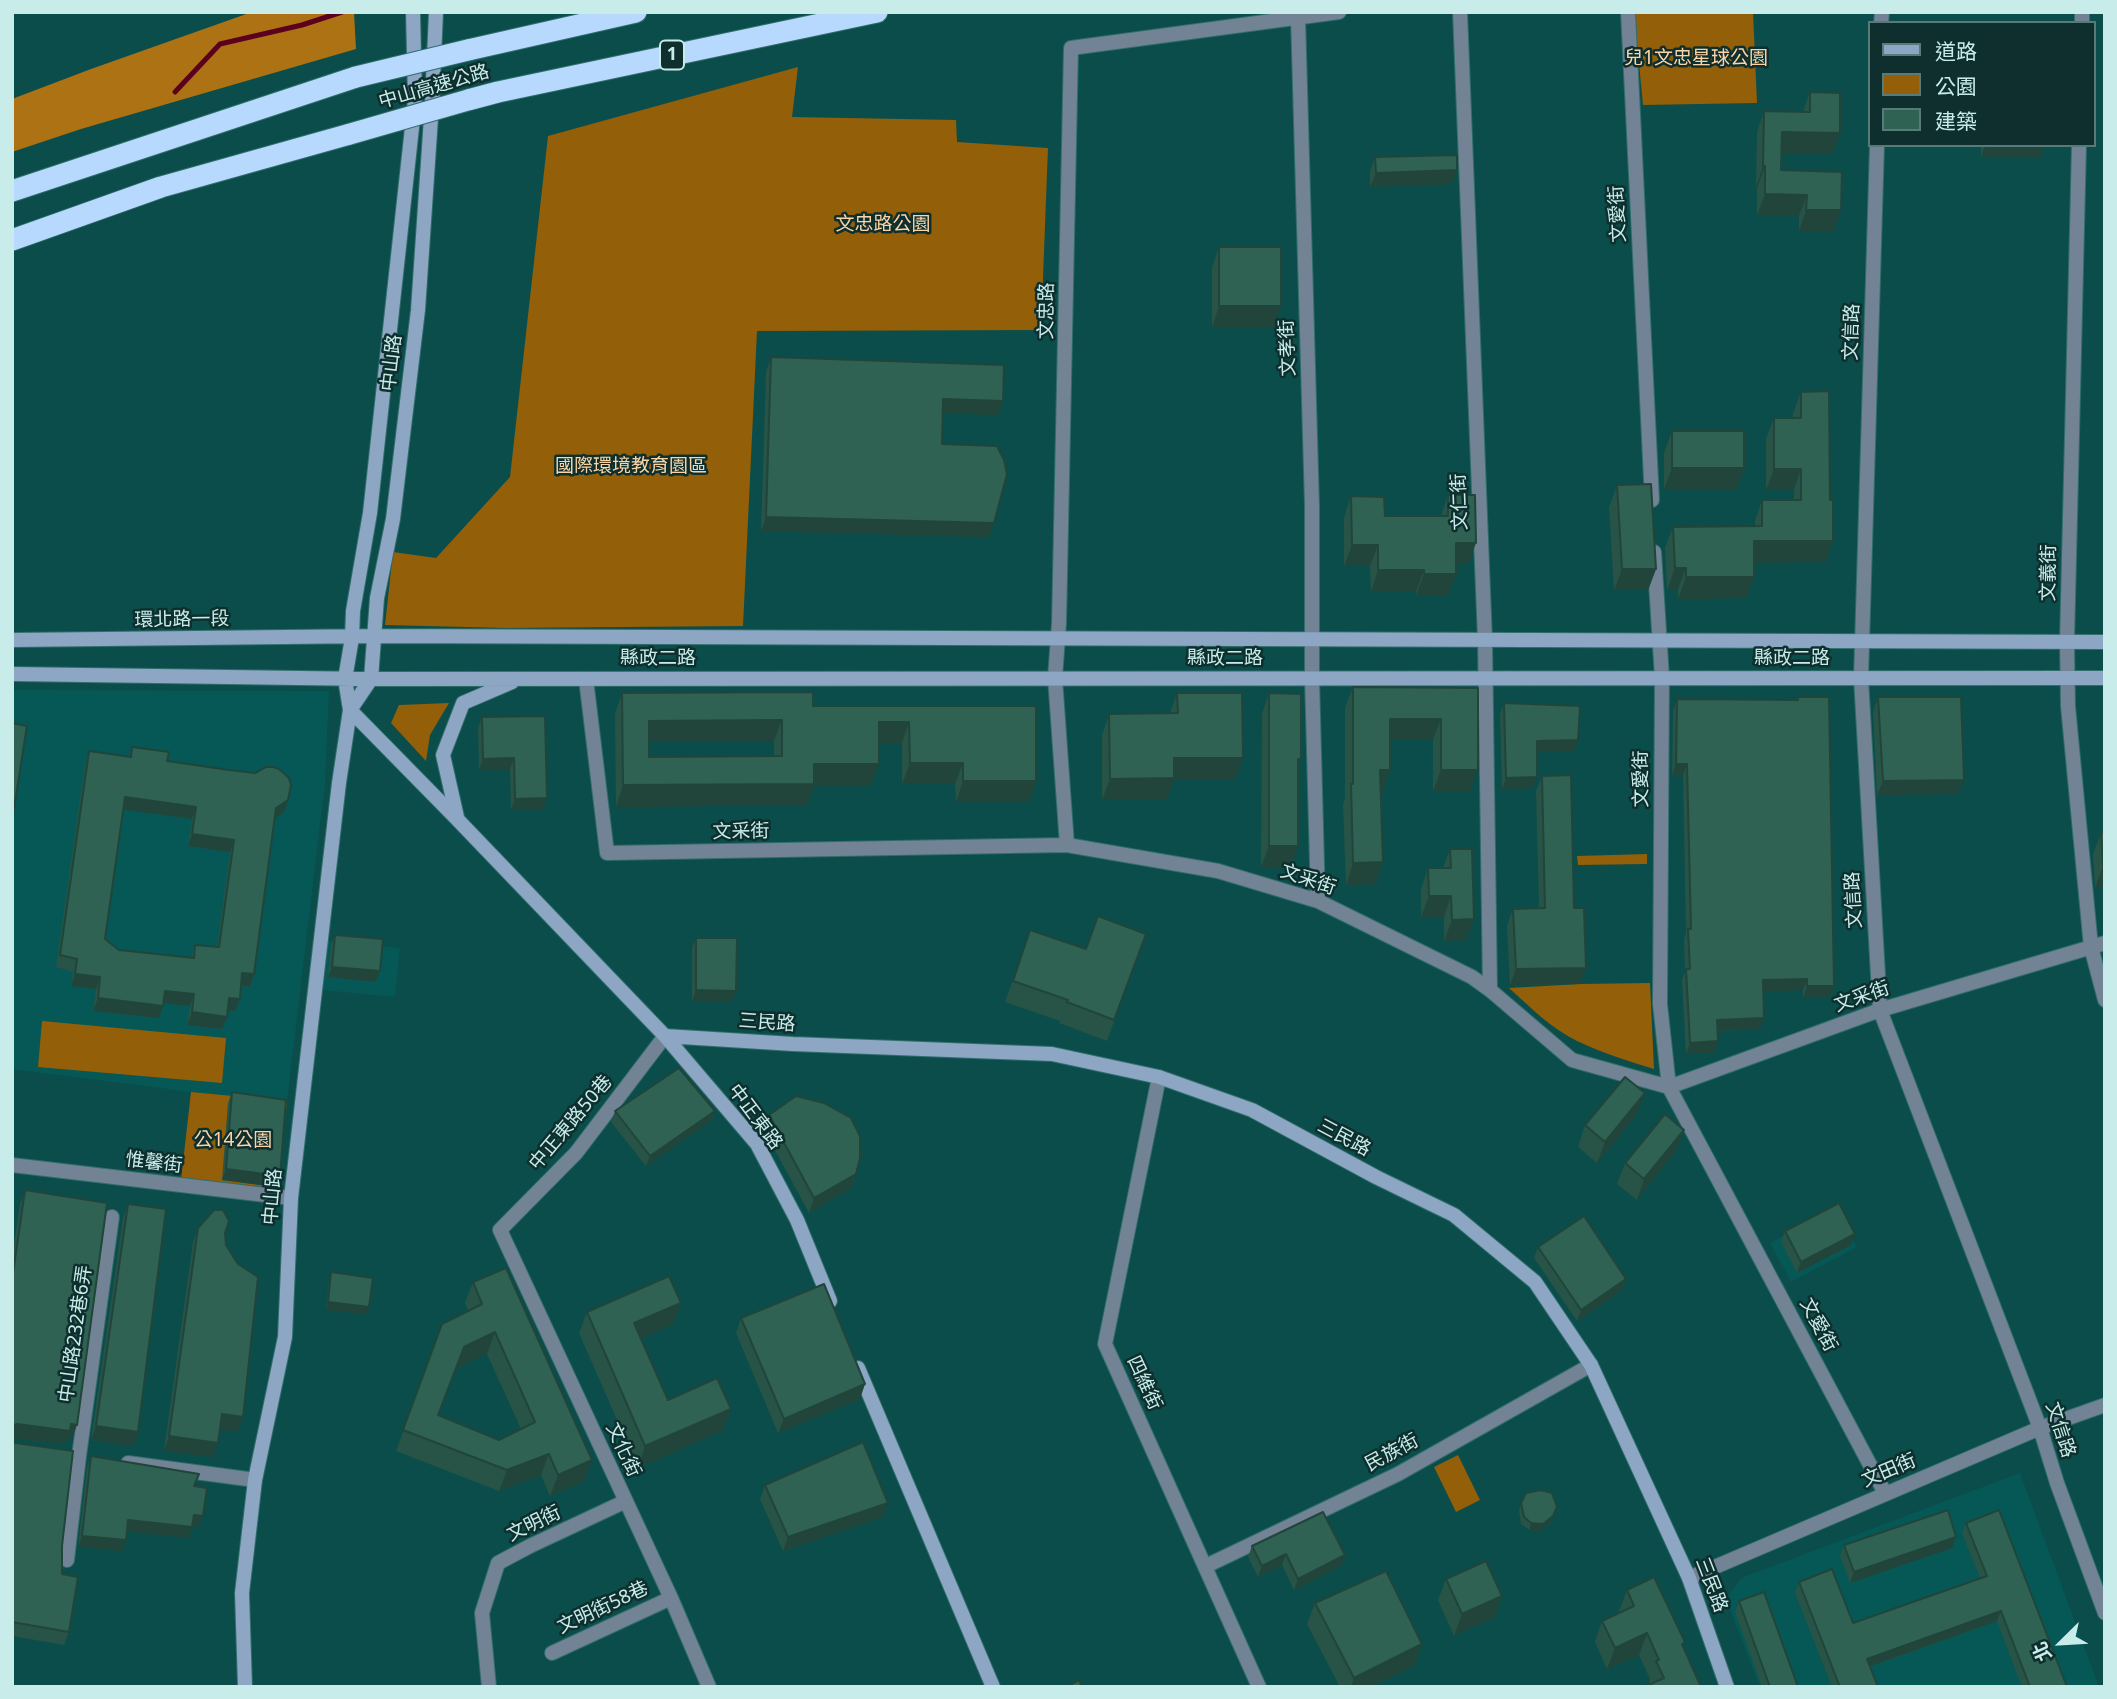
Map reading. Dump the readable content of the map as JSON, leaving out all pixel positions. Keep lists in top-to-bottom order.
{
  "streets": {
    "highway": ["1", "中山高速公路"],
    "street": [
      "文愛街",
      "文忠路",
      "文信路",
      "文孝街",
      "中山路",
      "文仁街",
      "文義街",
      "環北路一段",
      "縣政二路",
      "文采街",
      "三民路",
      "中正東路",
      "中正東路50巷",
      "惟馨街",
      "中山路232巷6弄",
      "四維街",
      "文化街",
      "民族街",
      "文田街",
      "文明街",
      "文明街58巷"
    ]
  },
  "crossings": [
    ["文愛街", "縣政二路"],
    ["文愛街", "文采街"],
    ["文愛街", "文田街"],
    ["文忠路", "文孝街"],
    ["文忠路", "縣政二路"],
    ["文忠路", "文采街"],
    ["文信路", "縣政二路"],
    ["文信路", "文采街"],
    ["文信路", "文田街"],
    ["文孝街", "縣政二路"],
    ["文孝街", "文采街"],
    ["中山路", "環北路一段"],
    ["中山路", "縣政二路"],
    ["中山路", "中正東路"],
    ["中山路", "惟馨街"],
    ["文仁街", "縣政二路"],
    ["文仁街", "文采街"],
    ["文義街", "縣政二路"],
    ["文義街", "文采街"],
    ["環北路一段", "縣政二路"],
    ["縣政二路", "文采街"],
    ["三民路", "中正東路"],
    ["三民路", "中正東路50巷"],
    ["三民路", "四維街"],
    ["三民路", "民族街"],
    ["三民路", "文田街"],
    ["中正東路", "中正東路50巷"],
    ["中正東路50巷", "文化街"],
    ["四維街", "民族街"],
    ["文化街", "文明街"],
    ["文化街", "文明街58巷"]
  ],
  "parks": [
    "兒1文忠星球公園",
    "文忠路公園",
    "國際環境教育園區",
    "公14公園"
  ],
  "legend": ["道路", "公園", "建築"],
  "north": "bottom left"
}
